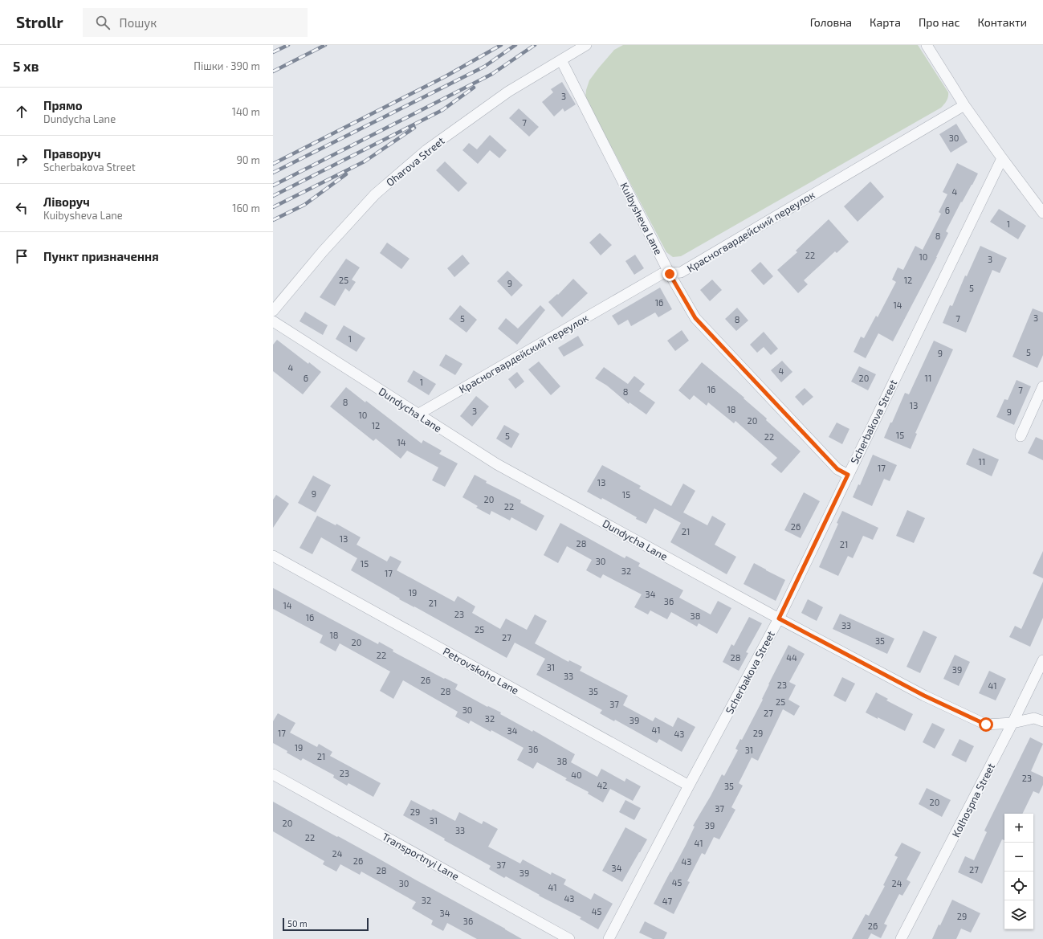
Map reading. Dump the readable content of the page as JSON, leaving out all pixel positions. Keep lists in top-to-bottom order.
{
  "streets": {
    "street": [
      "Oharova Street",
      "Kuibysheva Lane",
      "Красногвардейский переулок",
      "Dundycha Lane",
      "Scherbakova Street",
      "Petrovskoho Lane",
      "Kolhospna Street",
      "Transportnyi Lane"
    ]
  },
  "crossings": [
    ["Oharova Street", "Kuibysheva Lane"],
    ["Kuibysheva Lane", "Красногвардейский переулок"],
    ["Kuibysheva Lane", "Scherbakova Street"],
    ["Красногвардейский переулок", "Dundycha Lane"],
    ["Dundycha Lane", "Scherbakova Street"],
    ["Dundycha Lane", "Kolhospna Street"],
    ["Scherbakova Street", "Petrovskoho Lane"]
  ],
  "house_numbers": [
    "3",
    "7",
    "30",
    "4",
    "6",
    "1",
    "8",
    "22",
    "10",
    "3",
    "25",
    "12",
    "9",
    "5",
    "16",
    "14",
    "3",
    "5",
    "7",
    "8",
    "1",
    "5",
    "9",
    "4",
    "4",
    "6",
    "20",
    "11",
    "1",
    "16",
    "7",
    "8",
    "8",
    "13",
    "18",
    "3",
    "9",
    "10",
    "20",
    "12",
    "15",
    "5",
    "22",
    "14",
    "11",
    "17",
    "13",
    "9",
    "15",
    "20",
    "22",
    "26",
    "21",
    "13",
    "28",
    "21",
    "30",
    "15",
    "32",
    "17",
    "19",
    "34",
    "36",
    "21",
    "14",
    "23",
    "38",
    "16",
    "33",
    "25",
    "18",
    "27",
    "35",
    "20",
    "22",
    "28",
    "44",
    "31",
    "39",
    "33",
    "26",
    "23",
    "41",
    "28",
    "35",
    "25",
    "37",
    "30",
    "27",
    "32",
    "39",
    "41",
    "34",
    "17",
    "29",
    "43",
    "19",
    "36",
    "31",
    "21",
    "38",
    "23",
    "40",
    "23",
    "42",
    "35",
    "20",
    "37",
    "29",
    "31",
    "20",
    "39",
    "33",
    "22",
    "41",
    "24",
    "26",
    "43",
    "37",
    "34",
    "27",
    "28",
    "39",
    "45",
    "30",
    "24",
    "41",
    "43",
    "32",
    "47",
    "45",
    "34",
    "29",
    "36",
    "26"
  ],
  "scale_bar": "50 m",
  "page": {
    "header": "Strollr",
    "search": "Пошук",
    "nav": [
      "Головна",
      "Карта",
      "Про нас",
      "Контакти"
    ],
    "heading": ["5 хв", "Пішки · 390 m"],
    "list": [
      ["Прямо", "Dundycha Lane", "140 m"],
      ["Праворуч", "Scherbakova Street", "90 m"],
      ["Ліворуч", "Kuibysheva Lane", "160 m"],
      "Пункт призначення"
    ],
    "map_buttons": ["+", "−"],
    "scale": "50 m"
  }
}
